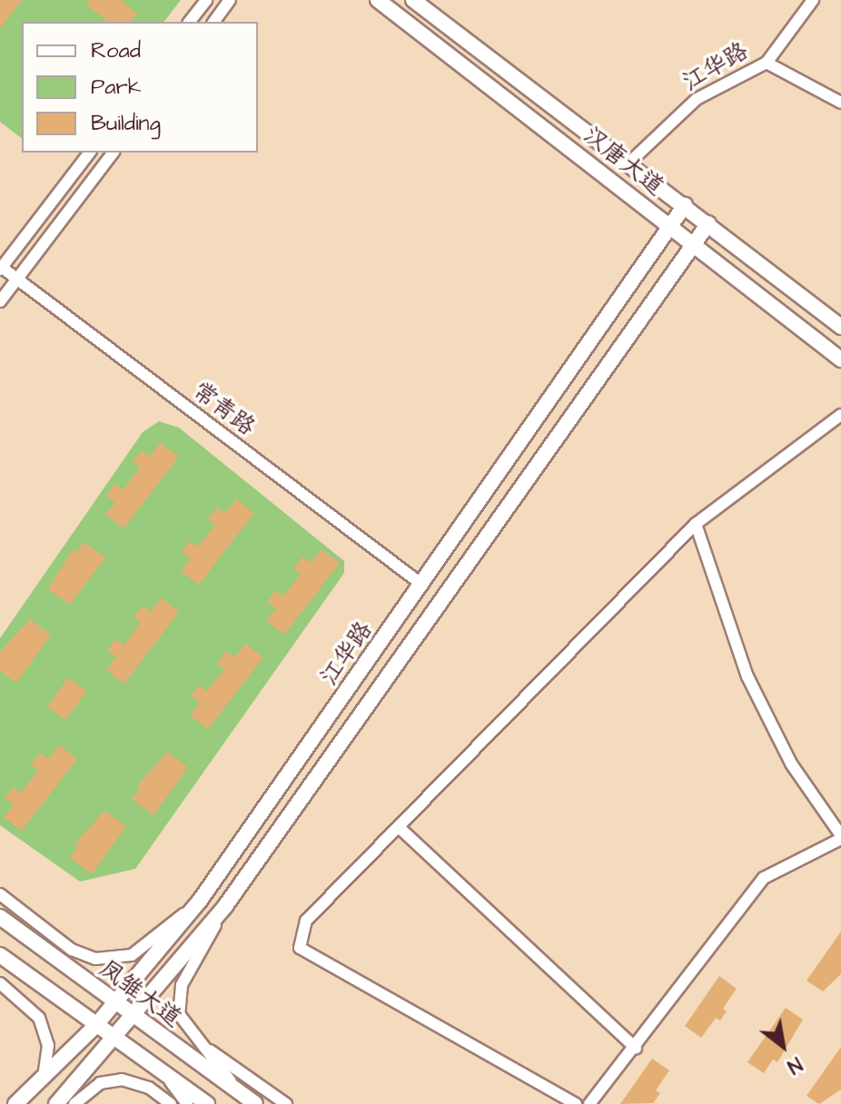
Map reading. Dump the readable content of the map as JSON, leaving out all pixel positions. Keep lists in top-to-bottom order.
{
  "streets": {
    "main road": ["江华路", "汉唐大道", "凤雏大道"],
    "street": ["常青路"]
  },
  "crossings": [
    ["江华路", "汉唐大道"],
    ["江华路", "常青路"],
    ["江华路", "凤雏大道"]
  ],
  "legend": ["Road", "Park", "Building"],
  "north": "bottom right"
}
